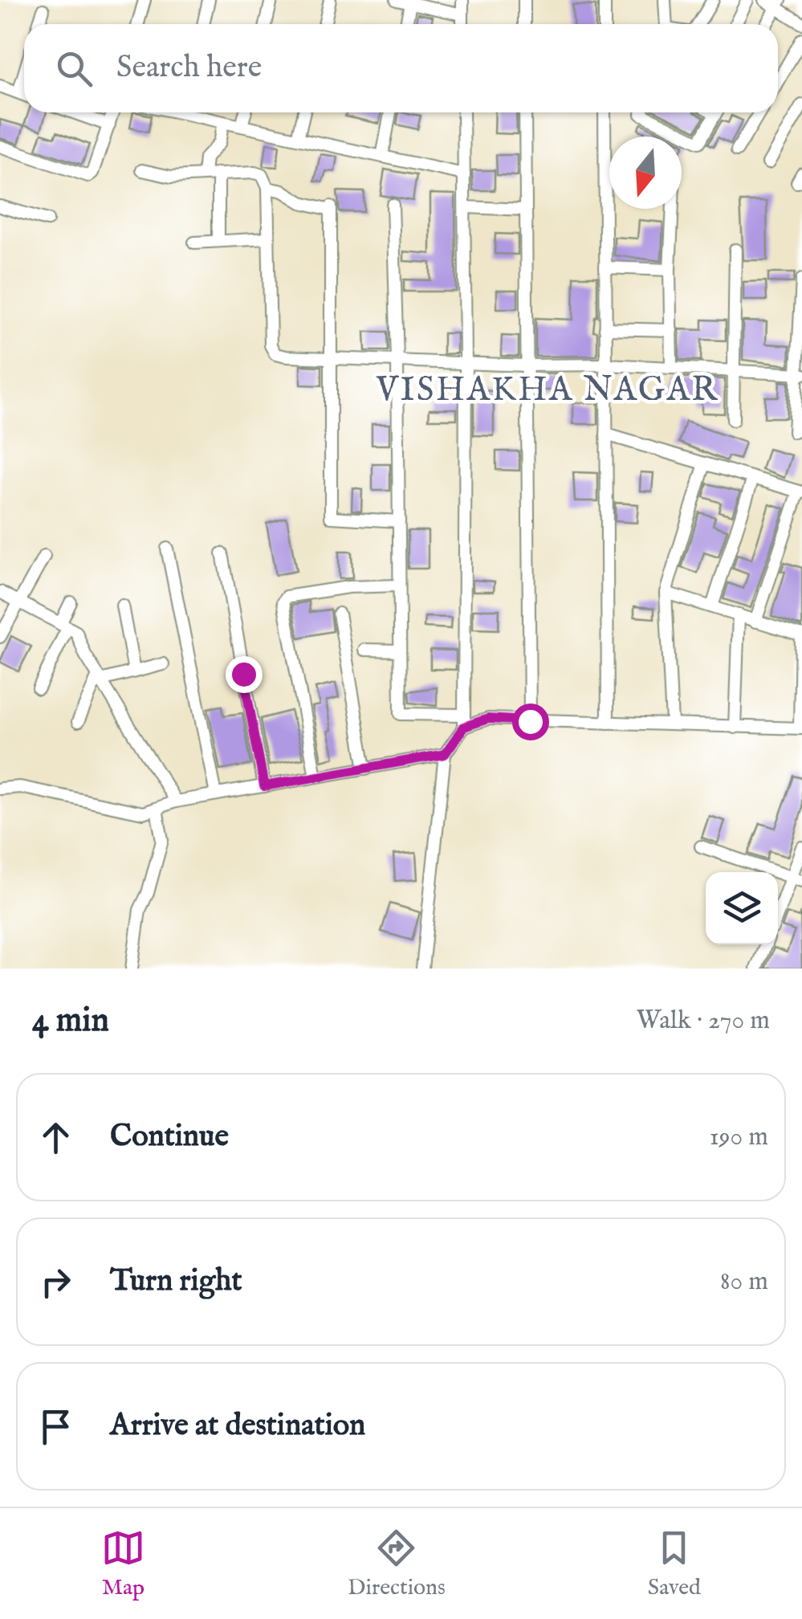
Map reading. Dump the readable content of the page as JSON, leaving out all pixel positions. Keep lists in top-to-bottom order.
{
  "districts": ["VISHAKHA NAGAR"],
  "north": "bottom",
  "page": {
    "search": "Search here",
    "heading": ["4 min", "Walk · 270 m"],
    "list": [
      ["Continue", "190 m"],
      ["Turn right", "80 m"],
      "Arrive at destination"
    ],
    "nav": ["Map", "Directions", "Saved"]
  }
}
